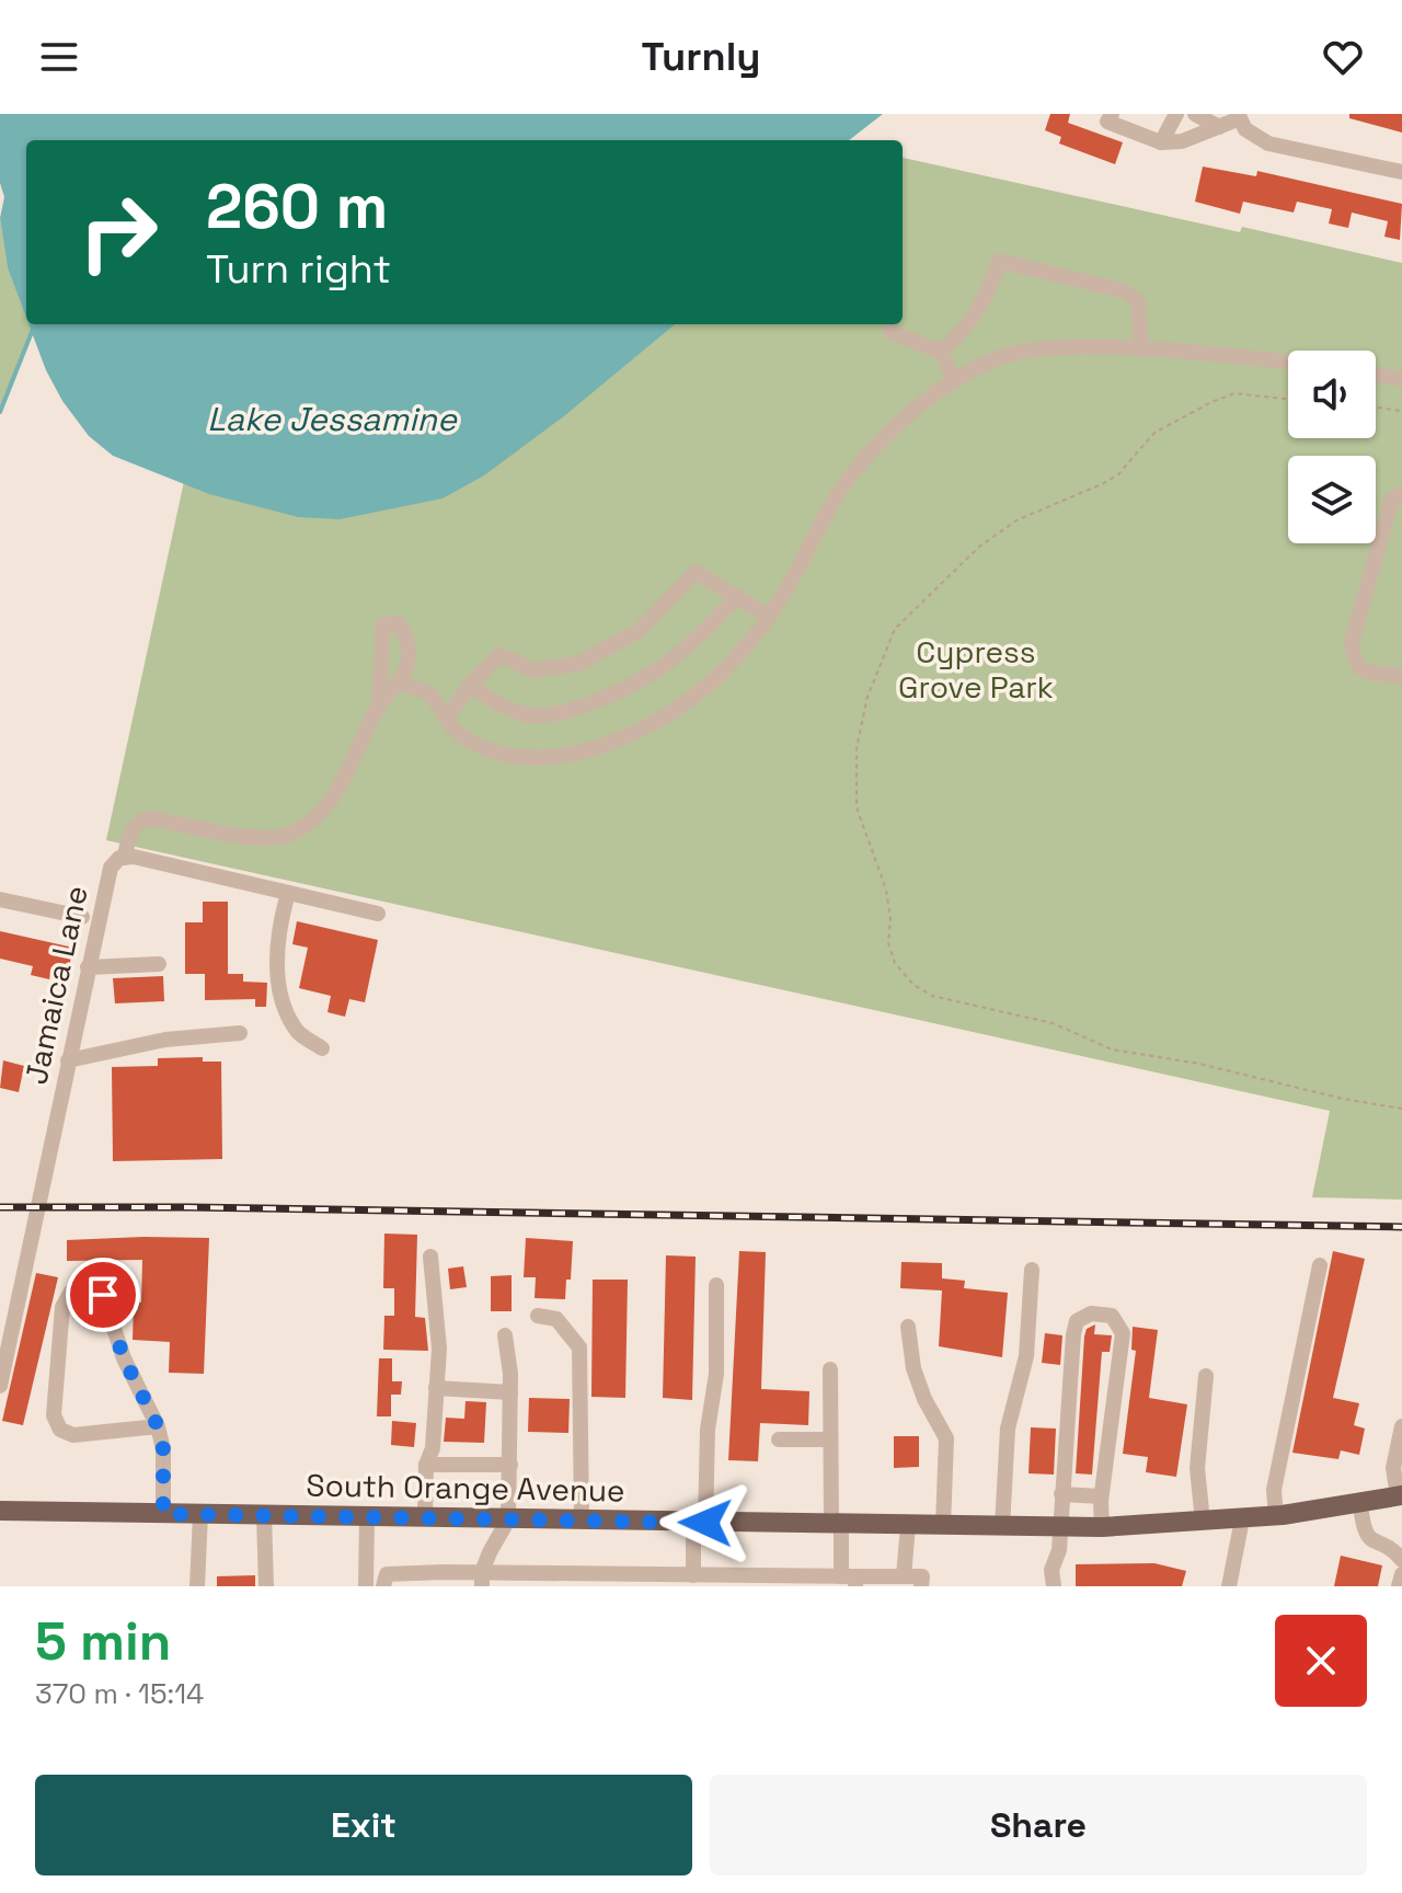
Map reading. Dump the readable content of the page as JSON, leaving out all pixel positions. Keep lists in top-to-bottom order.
{
  "streets": {
    "main road": ["South Orange Avenue"],
    "street": ["Jamaica Lane"]
  },
  "water": ["Lake Jessamine"],
  "parks": ["Cypress Grove Park"],
  "page": {
    "header": "Turnly",
    "turn": ["260 m", "Turn right"],
    "heading": ["5 min", "370 m · 15:14"],
    "buttons": ["Exit", "Share"]
  }
}
